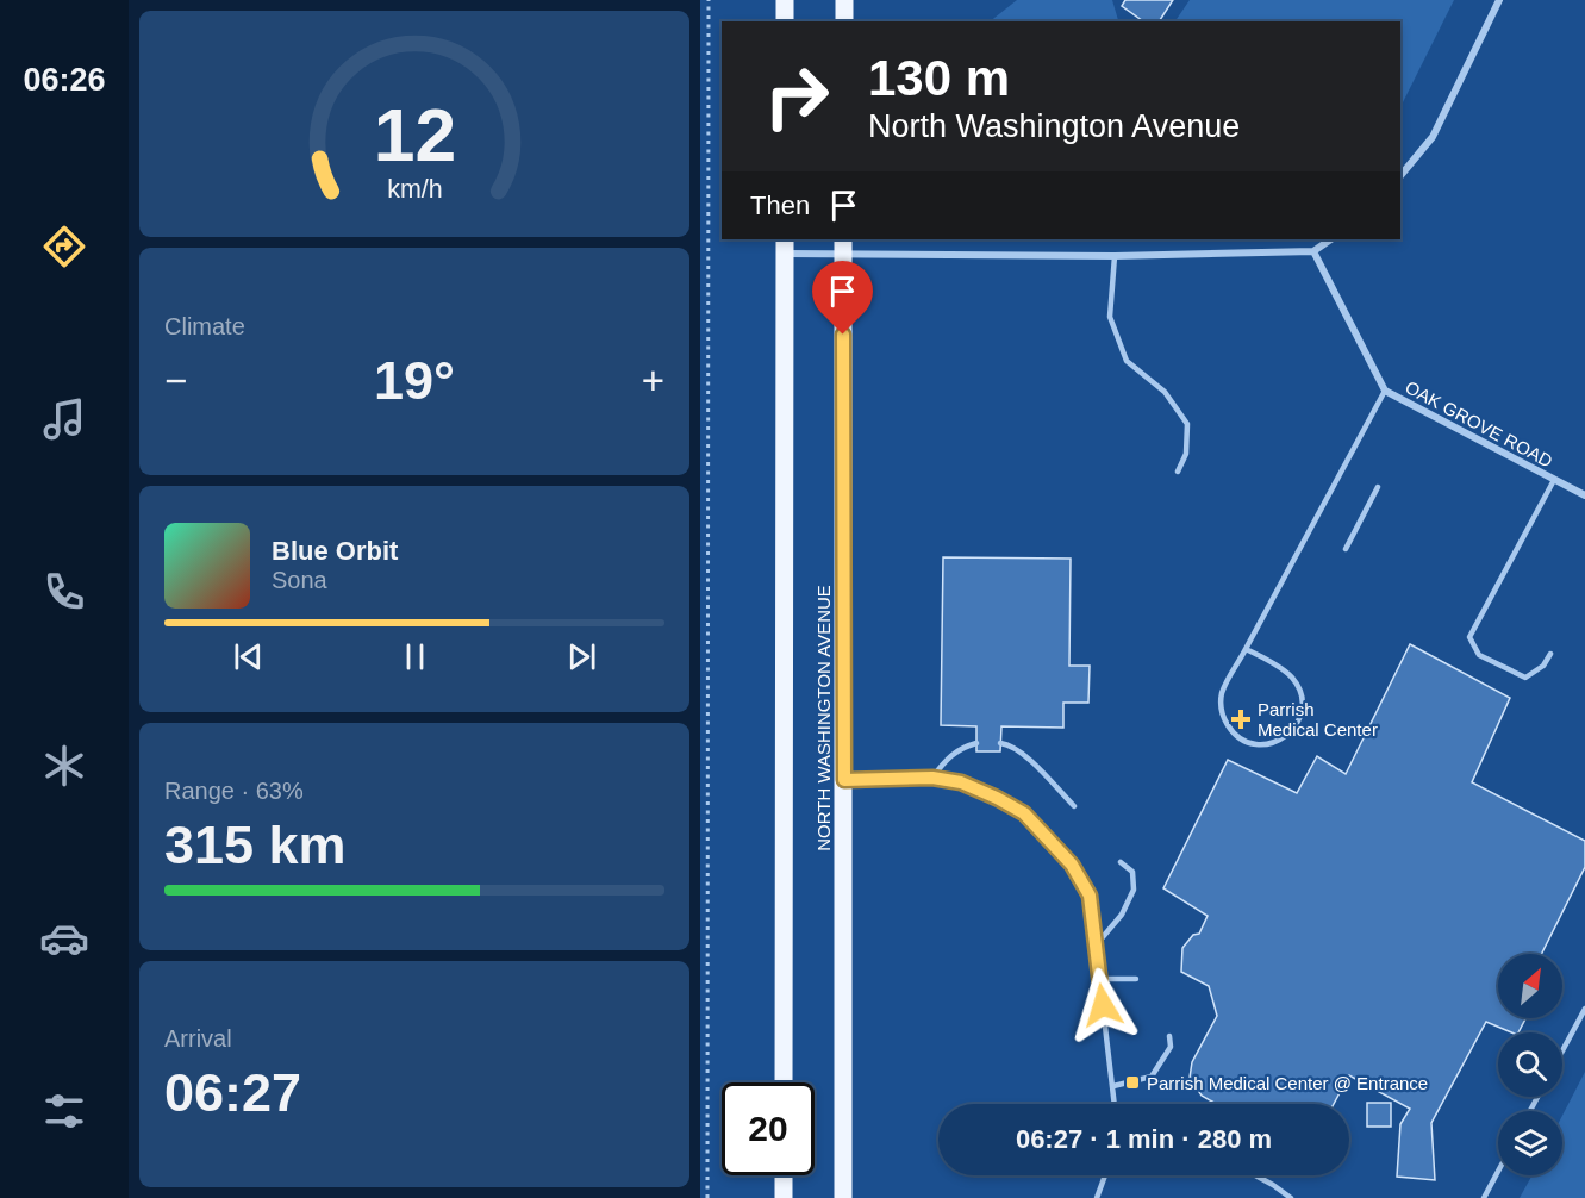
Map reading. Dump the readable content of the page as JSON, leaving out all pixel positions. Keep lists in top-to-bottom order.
{
  "streets": {
    "main road": ["NORTH WASHINGTON AVENUE"],
    "street": ["OAK GROVE ROAD"]
  },
  "places": {
    "health": ["Parrish Medical Center"],
    "transit": ["Parrish Medical Center @ Entrance"]
  },
  "north": "top right",
  "page": {
    "tabs": "06:26",
    "turn": ["130 m", "North Washington Avenue"],
    "then": "Then",
    "tile": [
      "Climate",
      ["Range · 63%", "315 km"],
      ["Arrival", "06:27"]
    ],
    "heat": ["−", "19°", "+"],
    "song": ["Blue Orbit", "Sona"],
    "limit": "20",
    "trip": "06:27 · 1 min · 280 m",
    "gauge": ["12", "km/h"]
  }
}
